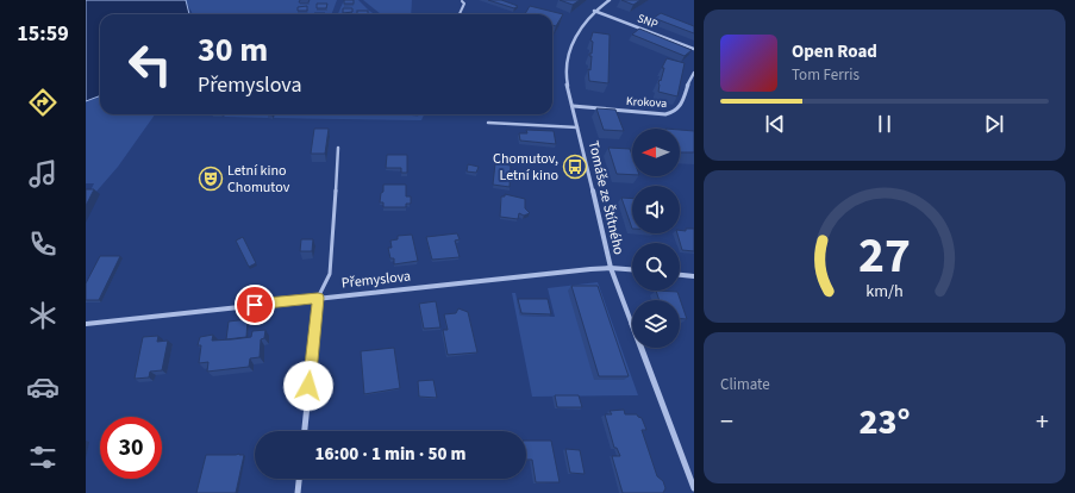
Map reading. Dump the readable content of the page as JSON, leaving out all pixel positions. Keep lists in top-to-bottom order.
{
  "streets": {
    "street": [
      "SNP",
      "Krokova",
      "Tomáše ze Štítného",
      "Přemyslova"
    ]
  },
  "crossings": [
    ["SNP", "Tomáše ze Štítného"],
    ["Krokova", "Tomáše ze Štítného"],
    ["Tomáše ze Štítného", "Přemyslova"]
  ],
  "places": {
    "bus stop": ["Chomutov, Letní kino"],
    "theatre": ["Letní kino Chomutov"]
  },
  "north": "left",
  "page": {
    "tabs": "15:59",
    "turn": ["30 m", "Přemyslova"],
    "song": ["Open Road", "Tom Ferris"],
    "tile": "Climate",
    "heat": ["−", "23°", "+"],
    "limit": "30",
    "trip": "16:00 · 1 min · 50 m",
    "gauge": ["27", "km/h"]
  }
}
